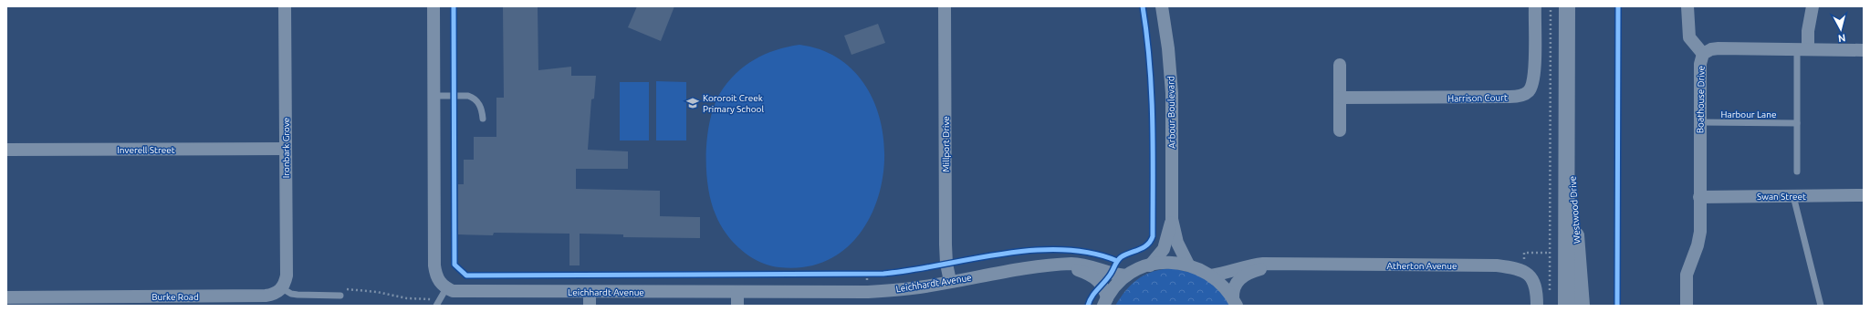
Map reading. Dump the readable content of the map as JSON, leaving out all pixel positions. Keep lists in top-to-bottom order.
{
  "streets": {
    "street": [
      "Harrison Court",
      "Boathouse Drive",
      "Arbour Boulevard",
      "Millport Drive",
      "Ironbark Grove",
      "Inverell Street",
      "Swan Street",
      "Westwood Drive",
      "Atherton Avenue",
      "Leichhardt Avenue",
      "Burke Road"
    ],
    "lane": ["Harbour Lane"]
  },
  "crossings": [
    ["Boathouse Drive", "Harbour Lane"],
    ["Boathouse Drive", "Swan Street"],
    ["Millport Drive", "Leichhardt Avenue"],
    ["Ironbark Grove", "Inverell Street"],
    ["Ironbark Grove", "Burke Road"]
  ],
  "places": {
    "school or university": ["Kororoit Creek Primary School"]
  },
  "north": "bottom"
}
